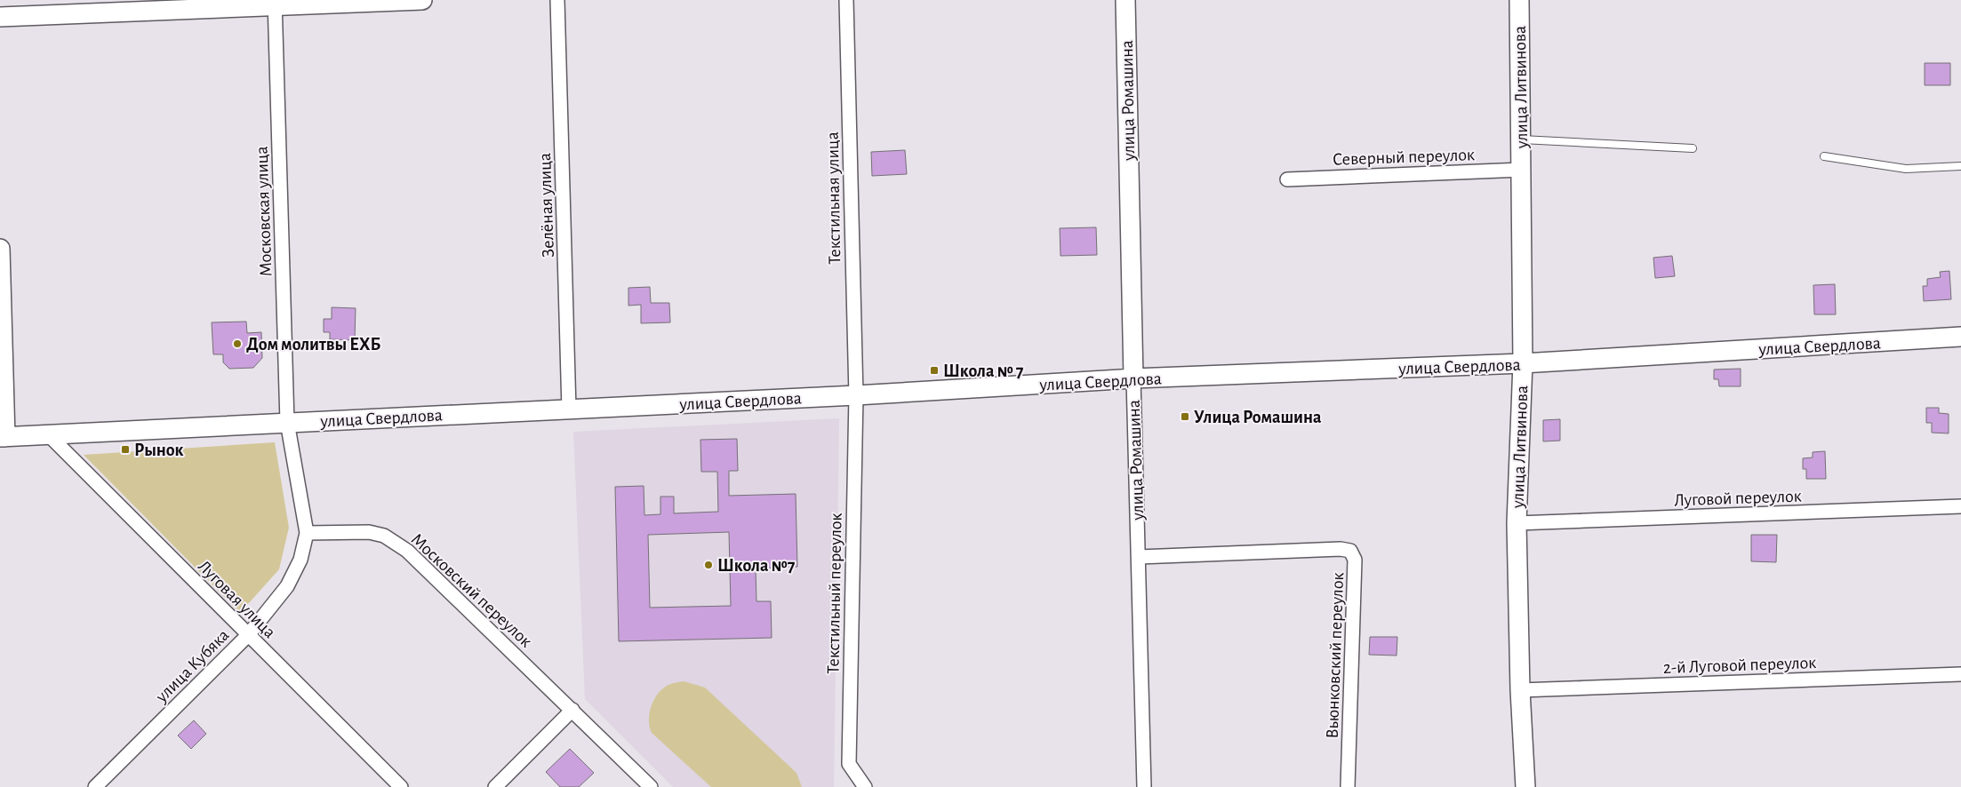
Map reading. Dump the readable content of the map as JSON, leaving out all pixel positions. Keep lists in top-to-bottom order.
{
  "streets": {
    "main road": ["улица Литвинова", "улица Ромашина", "улица Свердлова"],
    "street": [
      "Северный переулок",
      "Текстильная улица",
      "Зелёная улица",
      "Московская улица",
      "Луговой переулок",
      "Московский переулок",
      "Текстильный переулок",
      "Луговая улица",
      "Вьюнковский переулок",
      "2-й Луговой переулок",
      "улица Кубяка"
    ]
  },
  "crossings": [
    ["улица Литвинова", "Северный переулок"],
    ["улица Литвинова", "улица Свердлова"],
    ["улица Литвинова", "Луговой переулок"],
    ["улица Литвинова", "2-й Луговой переулок"],
    ["улица Ромашина", "улица Свердлова"],
    ["улица Ромашина", "Вьюнковский переулок"],
    ["Текстильная улица", "улица Свердлова"],
    ["Текстильная улица", "Текстильный переулок"],
    ["Зелёная улица", "улица Свердлова"],
    ["Московская улица", "улица Свердлова"],
    ["улица Свердлова", "Текстильный переулок"],
    ["улица Свердлова", "Луговая улица"],
    ["Московский переулок", "улица Кубяка"],
    ["Луговая улица", "улица Кубяка"]
  ],
  "places": {
    "other": ["Дом молитвы ЕХБ", "Школа №7"],
    "transit": ["Школа № 7", "Улица Ромашина", "Рынок"]
  }
}
